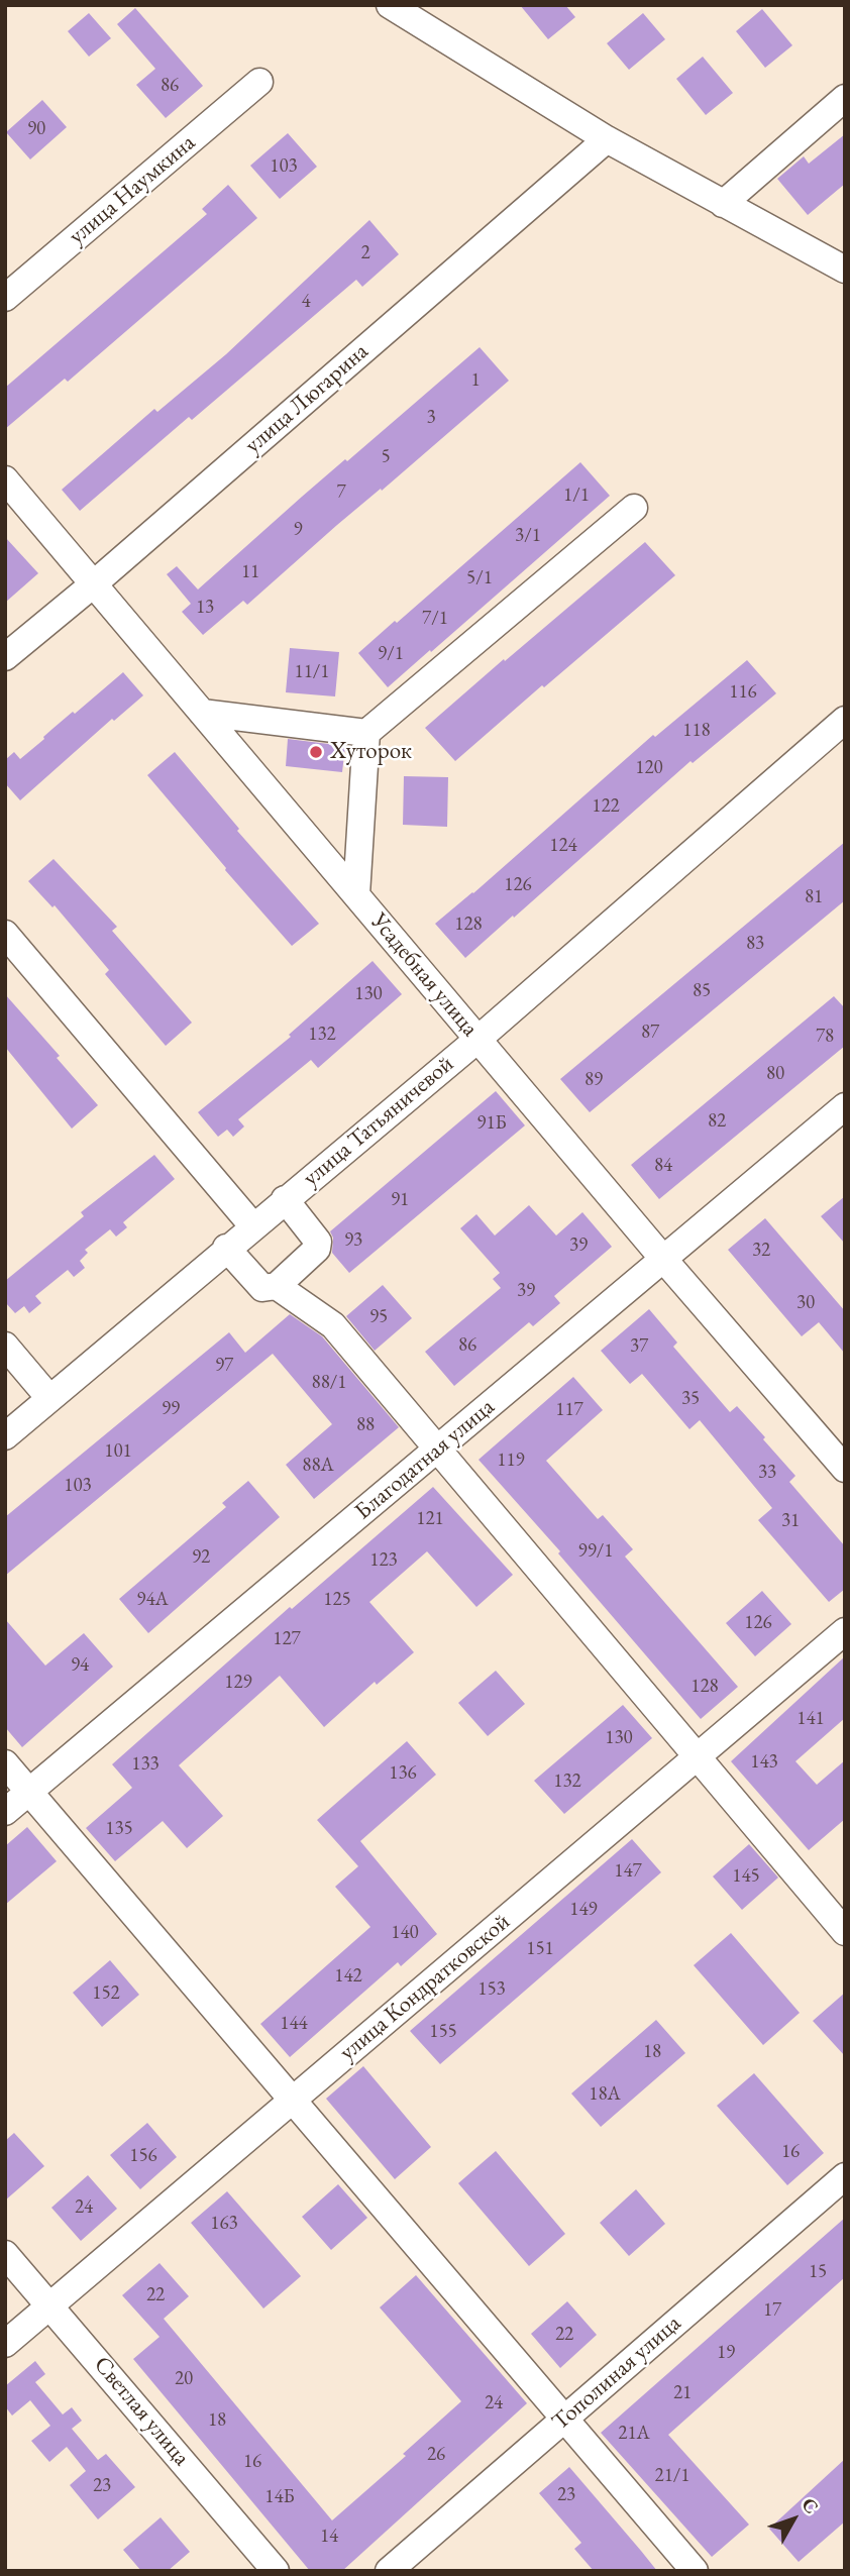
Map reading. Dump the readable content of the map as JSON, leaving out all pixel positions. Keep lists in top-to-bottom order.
{
  "streets": {
    "street": [
      "улица Наумкина",
      "улица Люгарина",
      "Усадебная улица",
      "улица Татьяничевой",
      "Благодатная улица",
      "улица Кондратковской",
      "Тополиная улица",
      "Светлая улица"
    ]
  },
  "crossings": [
    ["улица Люгарина", "Усадебная улица"],
    ["Усадебная улица", "улица Татьяничевой"],
    ["Усадебная улица", "Благодатная улица"],
    ["улица Кондратковской", "Светлая улица"]
  ],
  "places": ["Хуторок"],
  "house_numbers": [
    "86",
    "90",
    "103",
    "2",
    "4",
    "1",
    "3",
    "5",
    "7",
    "1/1",
    "9",
    "3/1",
    "11",
    "5/1",
    "13",
    "7/1",
    "9/1",
    "11/1",
    "116",
    "118",
    "120",
    "122",
    "124",
    "126",
    "81",
    "128",
    "83",
    "85",
    "130",
    "87",
    "132",
    "78",
    "80",
    "89",
    "82",
    "91Б",
    "84",
    "91",
    "93",
    "39",
    "32",
    "39",
    "30",
    "95",
    "86",
    "37",
    "97",
    "88/1",
    "35",
    "99",
    "117",
    "88",
    "101",
    "119",
    "88А",
    "33",
    "103",
    "121",
    "31",
    "99/1",
    "92",
    "123",
    "94А",
    "125",
    "126",
    "127",
    "94",
    "129",
    "128",
    "141",
    "130",
    "143",
    "133",
    "136",
    "132",
    "135",
    "147",
    "145",
    "149",
    "140",
    "151",
    "142",
    "153",
    "152",
    "144",
    "155",
    "18",
    "18А",
    "16",
    "156",
    "24",
    "163",
    "15",
    "22",
    "17",
    "22",
    "19",
    "20",
    "21",
    "24",
    "18",
    "21А",
    "26",
    "16",
    "21/1",
    "23",
    "23",
    "14Б",
    "14"
  ],
  "north": "top right"
}
